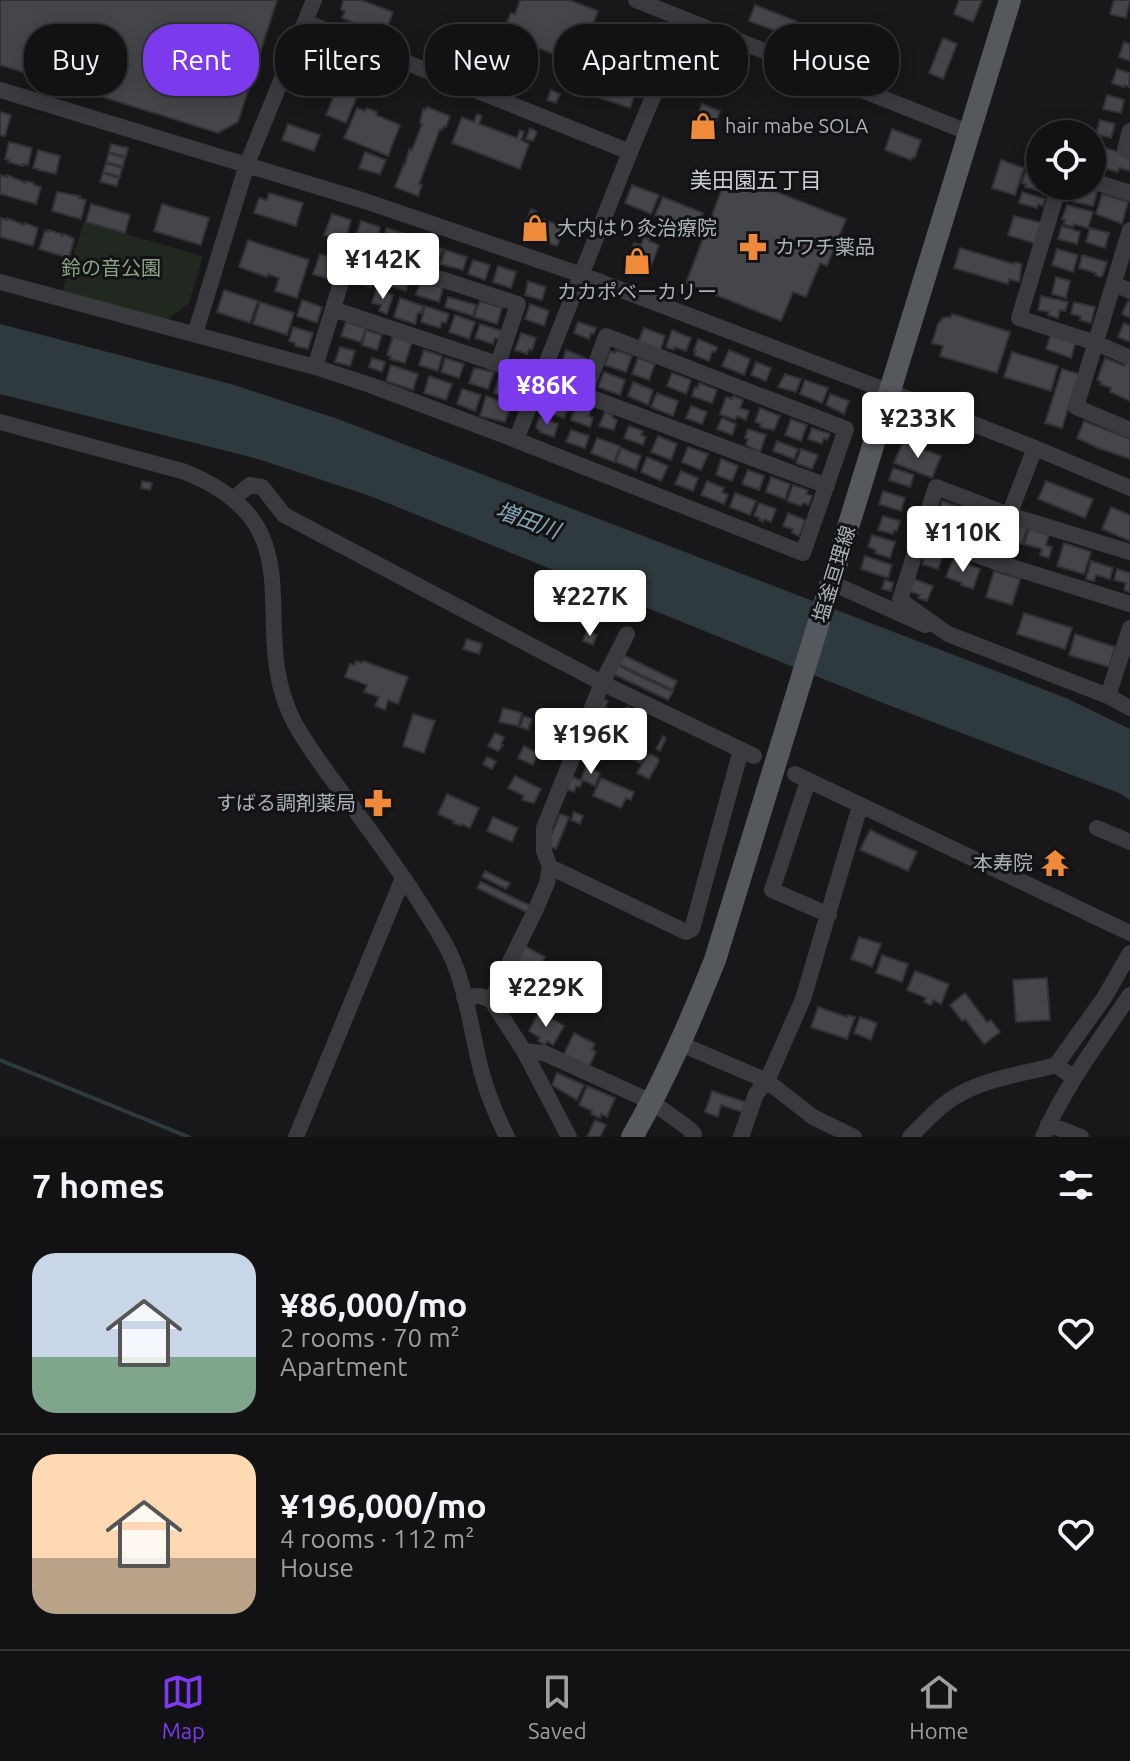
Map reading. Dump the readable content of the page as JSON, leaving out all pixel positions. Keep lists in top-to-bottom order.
{
  "streets": {
    "main road": ["塩釜亘理線"]
  },
  "districts": ["美田園五丁目"],
  "water": ["増田川"],
  "parks": ["鈴の音公園"],
  "places": {
    "shop": ["hair mabe SOLA", "大内はり灸治療院", "カカポベーカリー"],
    "pharmacy": ["カワチ薬品", "すばる調剤薬局"],
    "temple": ["本寿院"]
  },
  "page": {
    "chip": [
      "Buy",
      "Rent",
      "Filters",
      "New",
      "Apartment",
      "House"
    ],
    "price": [
      "¥142K",
      "¥86K",
      "¥233K",
      "¥110K",
      "¥227K",
      "¥196K",
      "¥229K"
    ],
    "heading": "7 homes",
    "list": [
      {
        "name": "¥86,000/mo",
        "note": "2 rooms · 70 m² · Apartment"
      },
      {
        "name": "¥196,000/mo",
        "note": "4 rooms · 112 m² · House"
      }
    ],
    "tabs": ["Map", "Saved", "Home"]
  }
}
